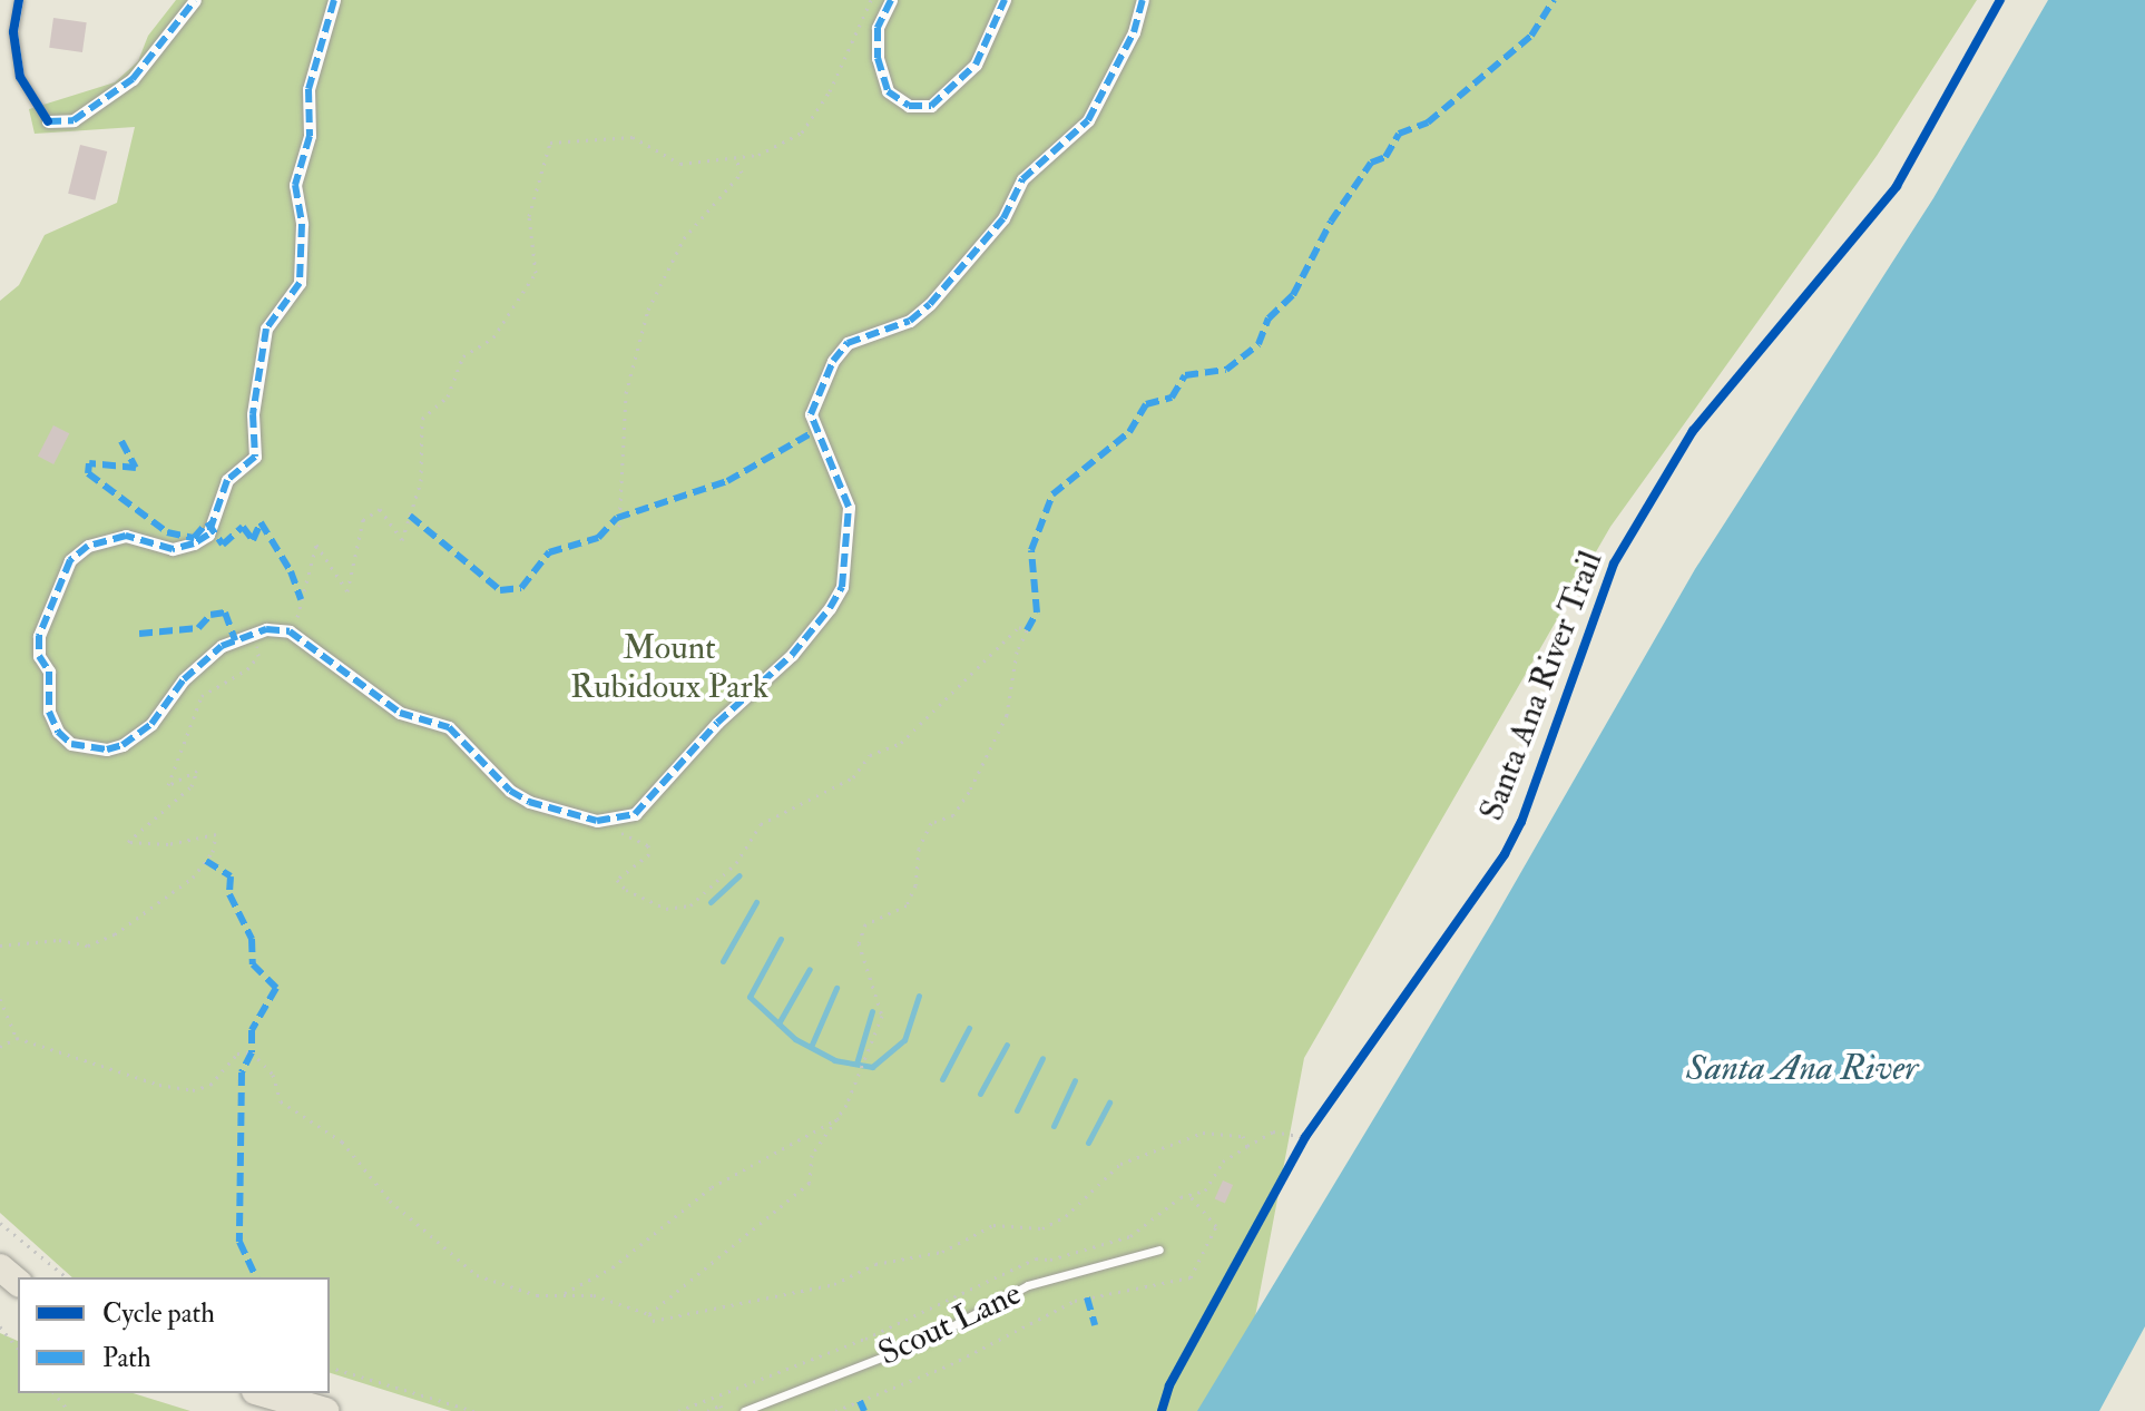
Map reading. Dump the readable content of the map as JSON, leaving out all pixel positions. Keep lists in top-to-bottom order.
{
  "streets": {
    "lane": ["Scout Lane"],
    "cycle path": ["Santa Ana River Trail"]
  },
  "water": ["Santa Ana River"],
  "parks": ["Mount Rubidoux Park"],
  "legend": ["Cycle path", "Path"]
}
